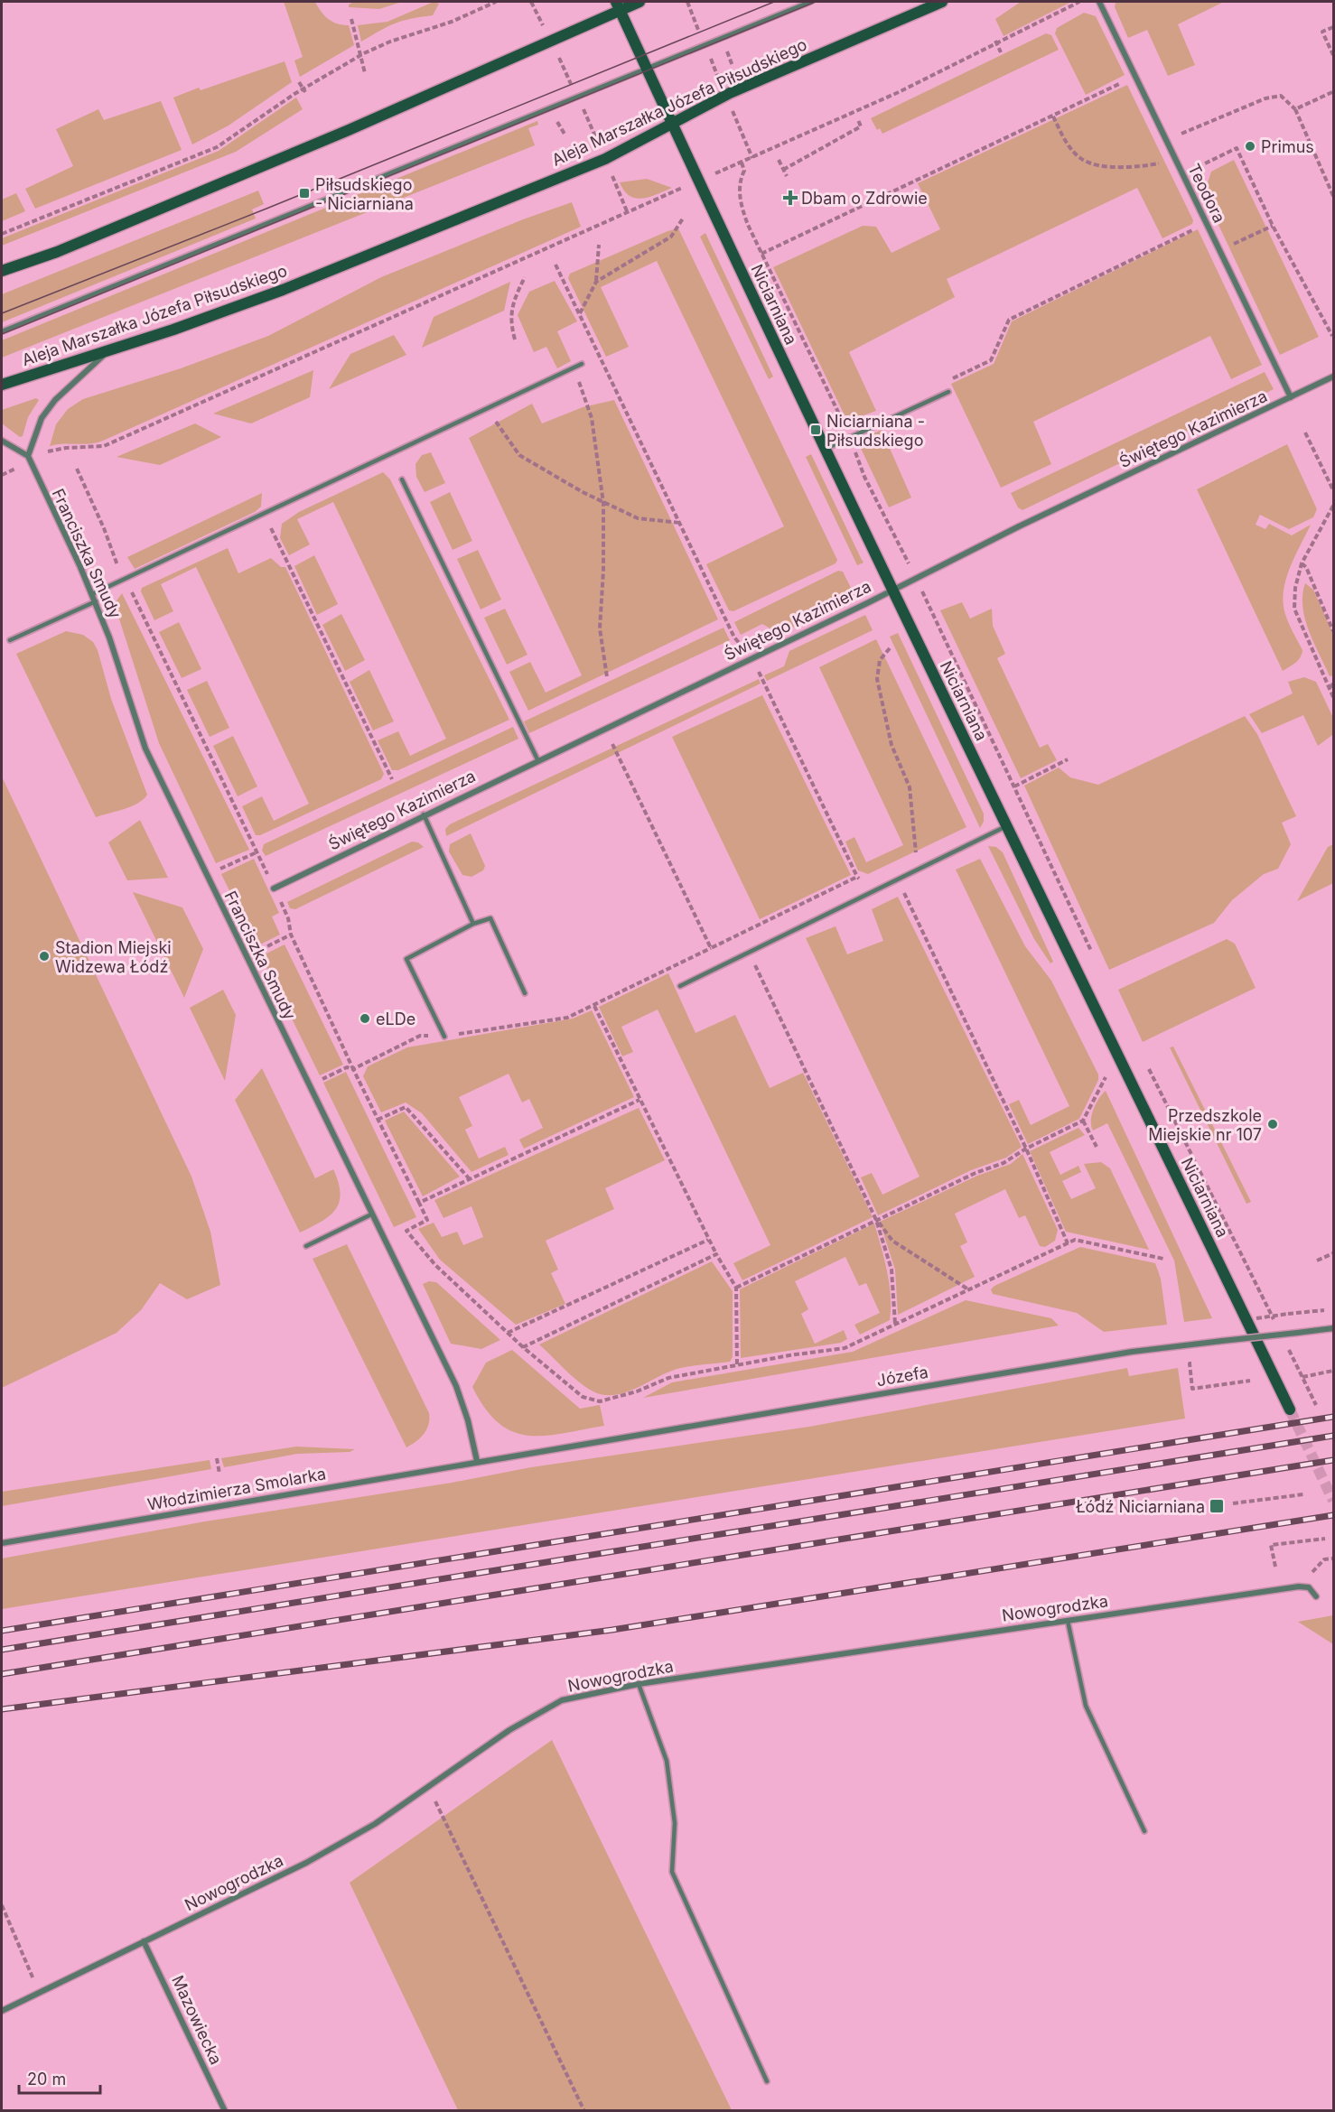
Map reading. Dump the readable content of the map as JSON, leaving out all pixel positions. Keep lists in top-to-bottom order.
{
  "streets": {
    "main road": ["Aleja Marszałka Józefa Piłsudskiego", "Niciarniana"],
    "street": [
      "Teodora",
      "Świętego Kazimierza",
      "Franciszka Smudy",
      "Józefa",
      "Włodzimierza Smolarka",
      "Nowogrodzka",
      "Mazowiecka"
    ]
  },
  "crossings": [
    ["Aleja Marszałka Józefa Piłsudskiego", "Niciarniana"],
    ["Teodora", "Świętego Kazimierza"],
    ["Niciarniana", "Świętego Kazimierza"],
    ["Franciszka Smudy", "Józefa"],
    ["Franciszka Smudy", "Włodzimierza Smolarka"],
    ["Józefa", "Włodzimierza Smolarka"],
    ["Nowogrodzka", "Mazowiecka"]
  ],
  "places": {
    "other": [
      "Primus",
      "Stadion Miejski Widzewa Łódź",
      "eLDe",
      "Przedszkole Miejskie nr 107"
    ],
    "transit": ["Piłsudskiego - Niciarniana", "Niciarniana - Piłsudskiego", "Łódź Niciarniana"],
    "health": ["Dbam o Zdrowie"]
  },
  "scale_bar": "20 m"
}
